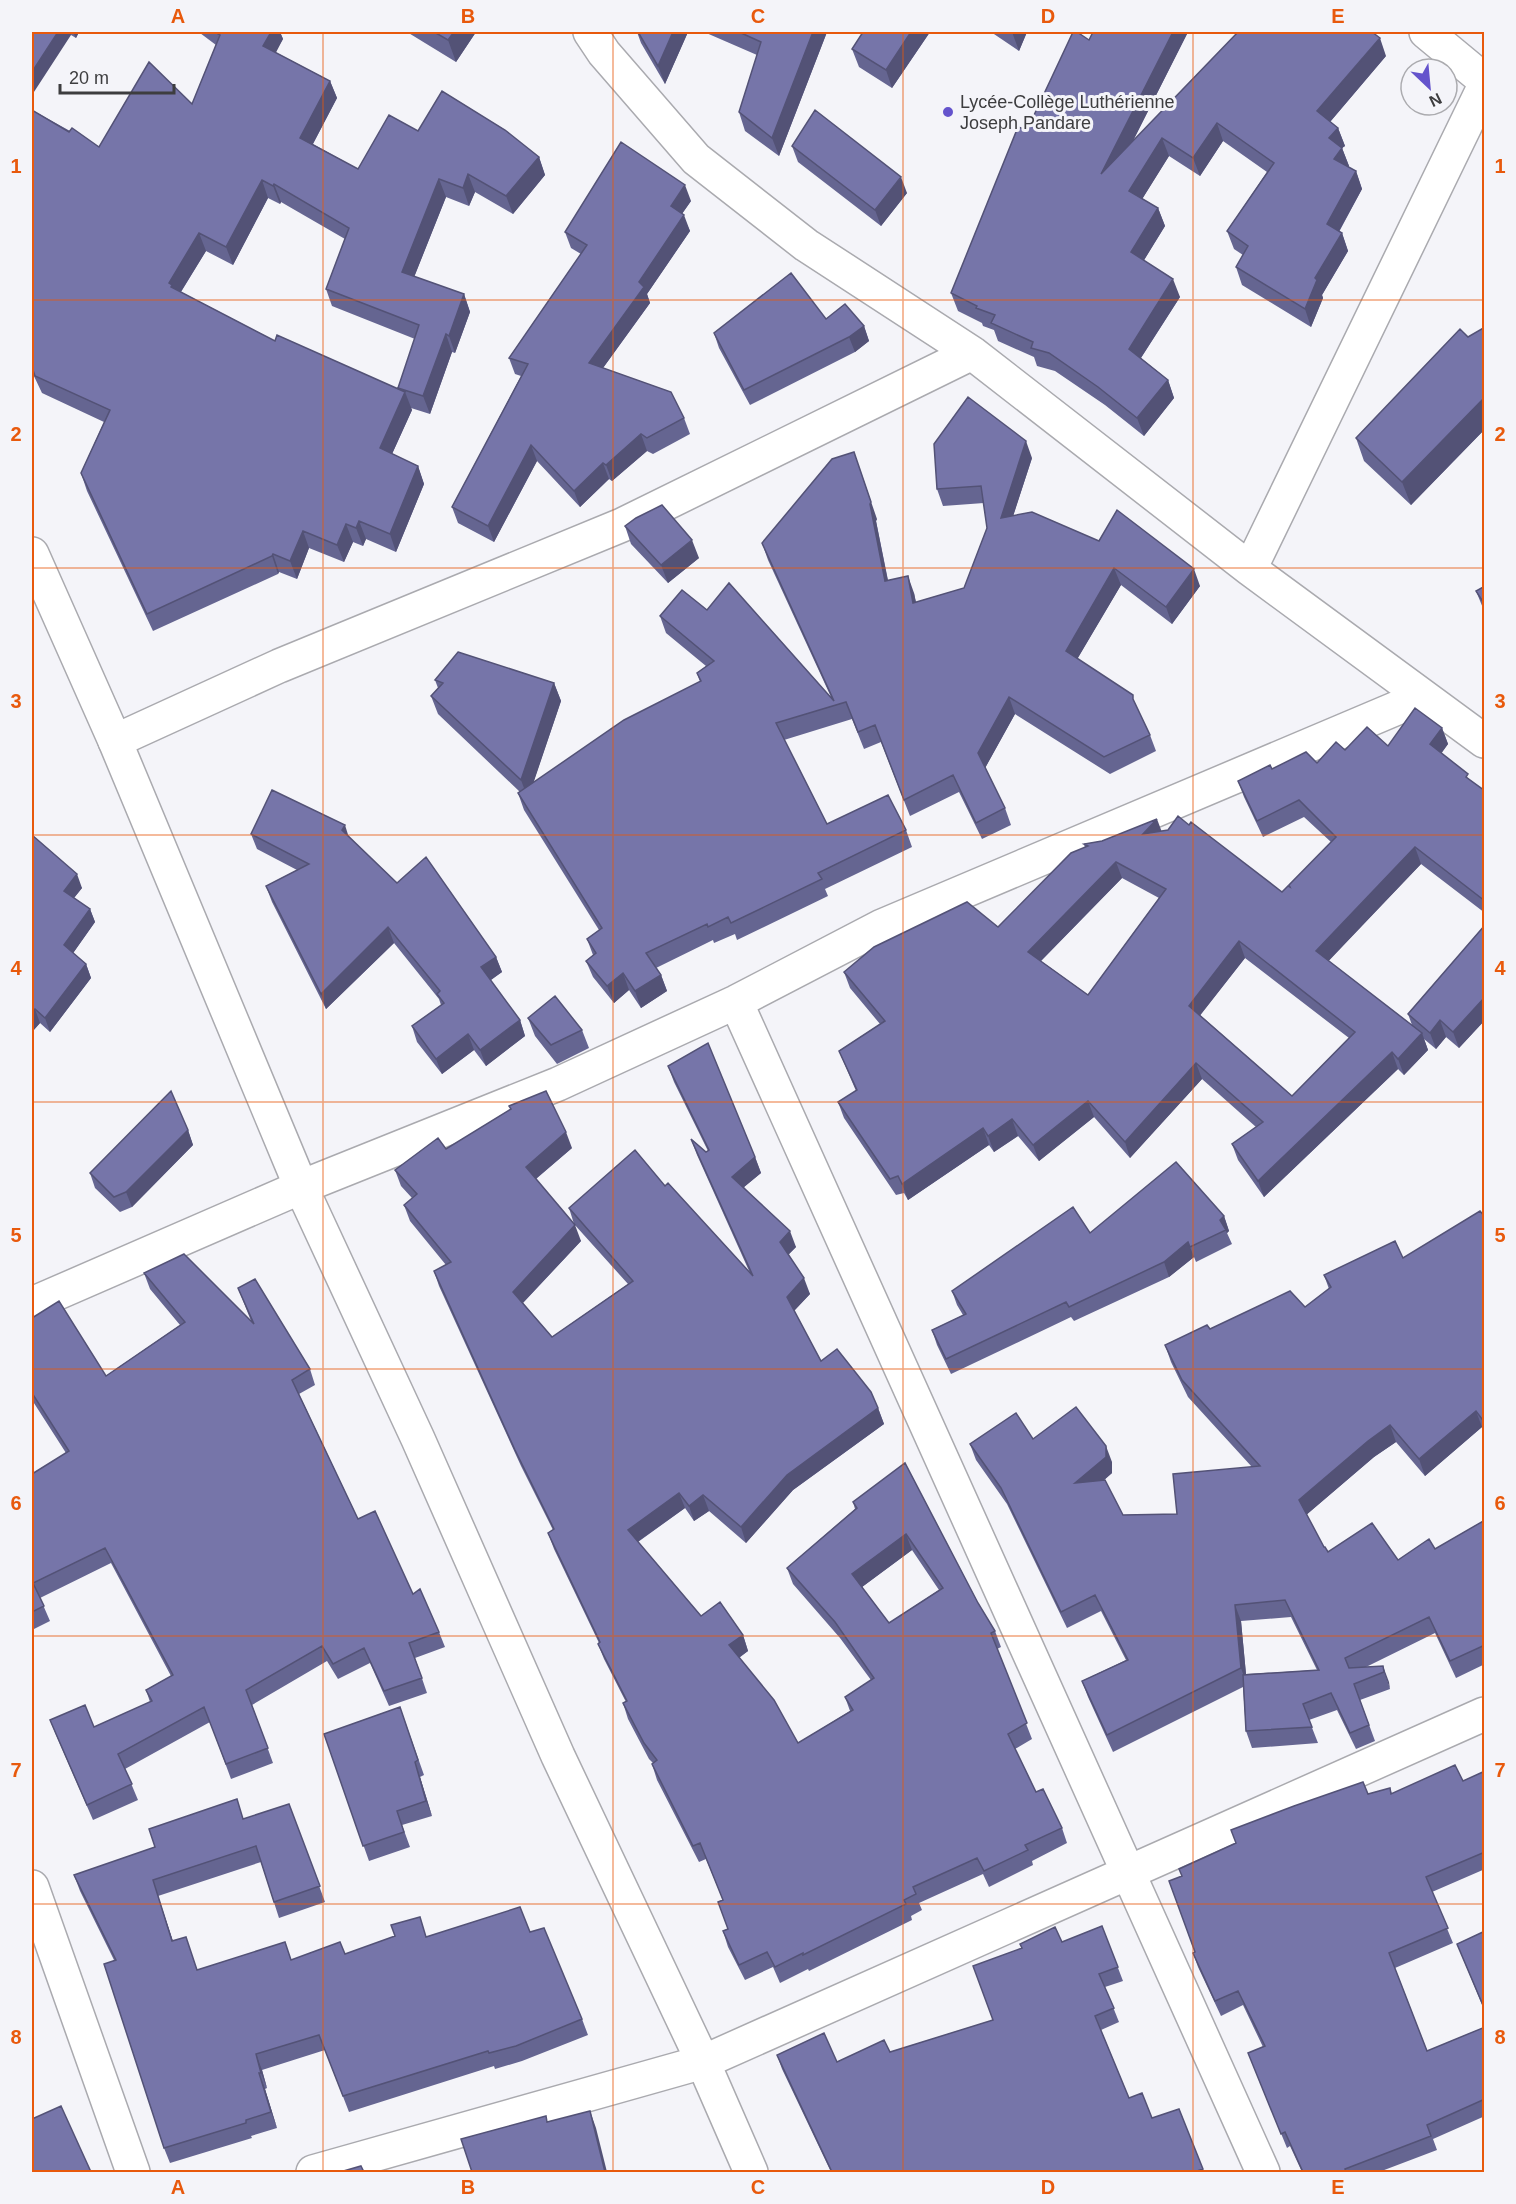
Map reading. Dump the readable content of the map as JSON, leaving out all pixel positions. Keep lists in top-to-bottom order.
{
  "places": ["Lycée-Collège Luthérienne Joseph Pandare"],
  "scale_bar": "20 m",
  "north": "bottom right",
  "grid": {
    "columns": [
      "A",
      "B",
      "C",
      "D",
      "E"
    ],
    "rows": [
      "1",
      "2",
      "3",
      "4",
      "5",
      "6",
      "7",
      "8"
    ]
  }
}
